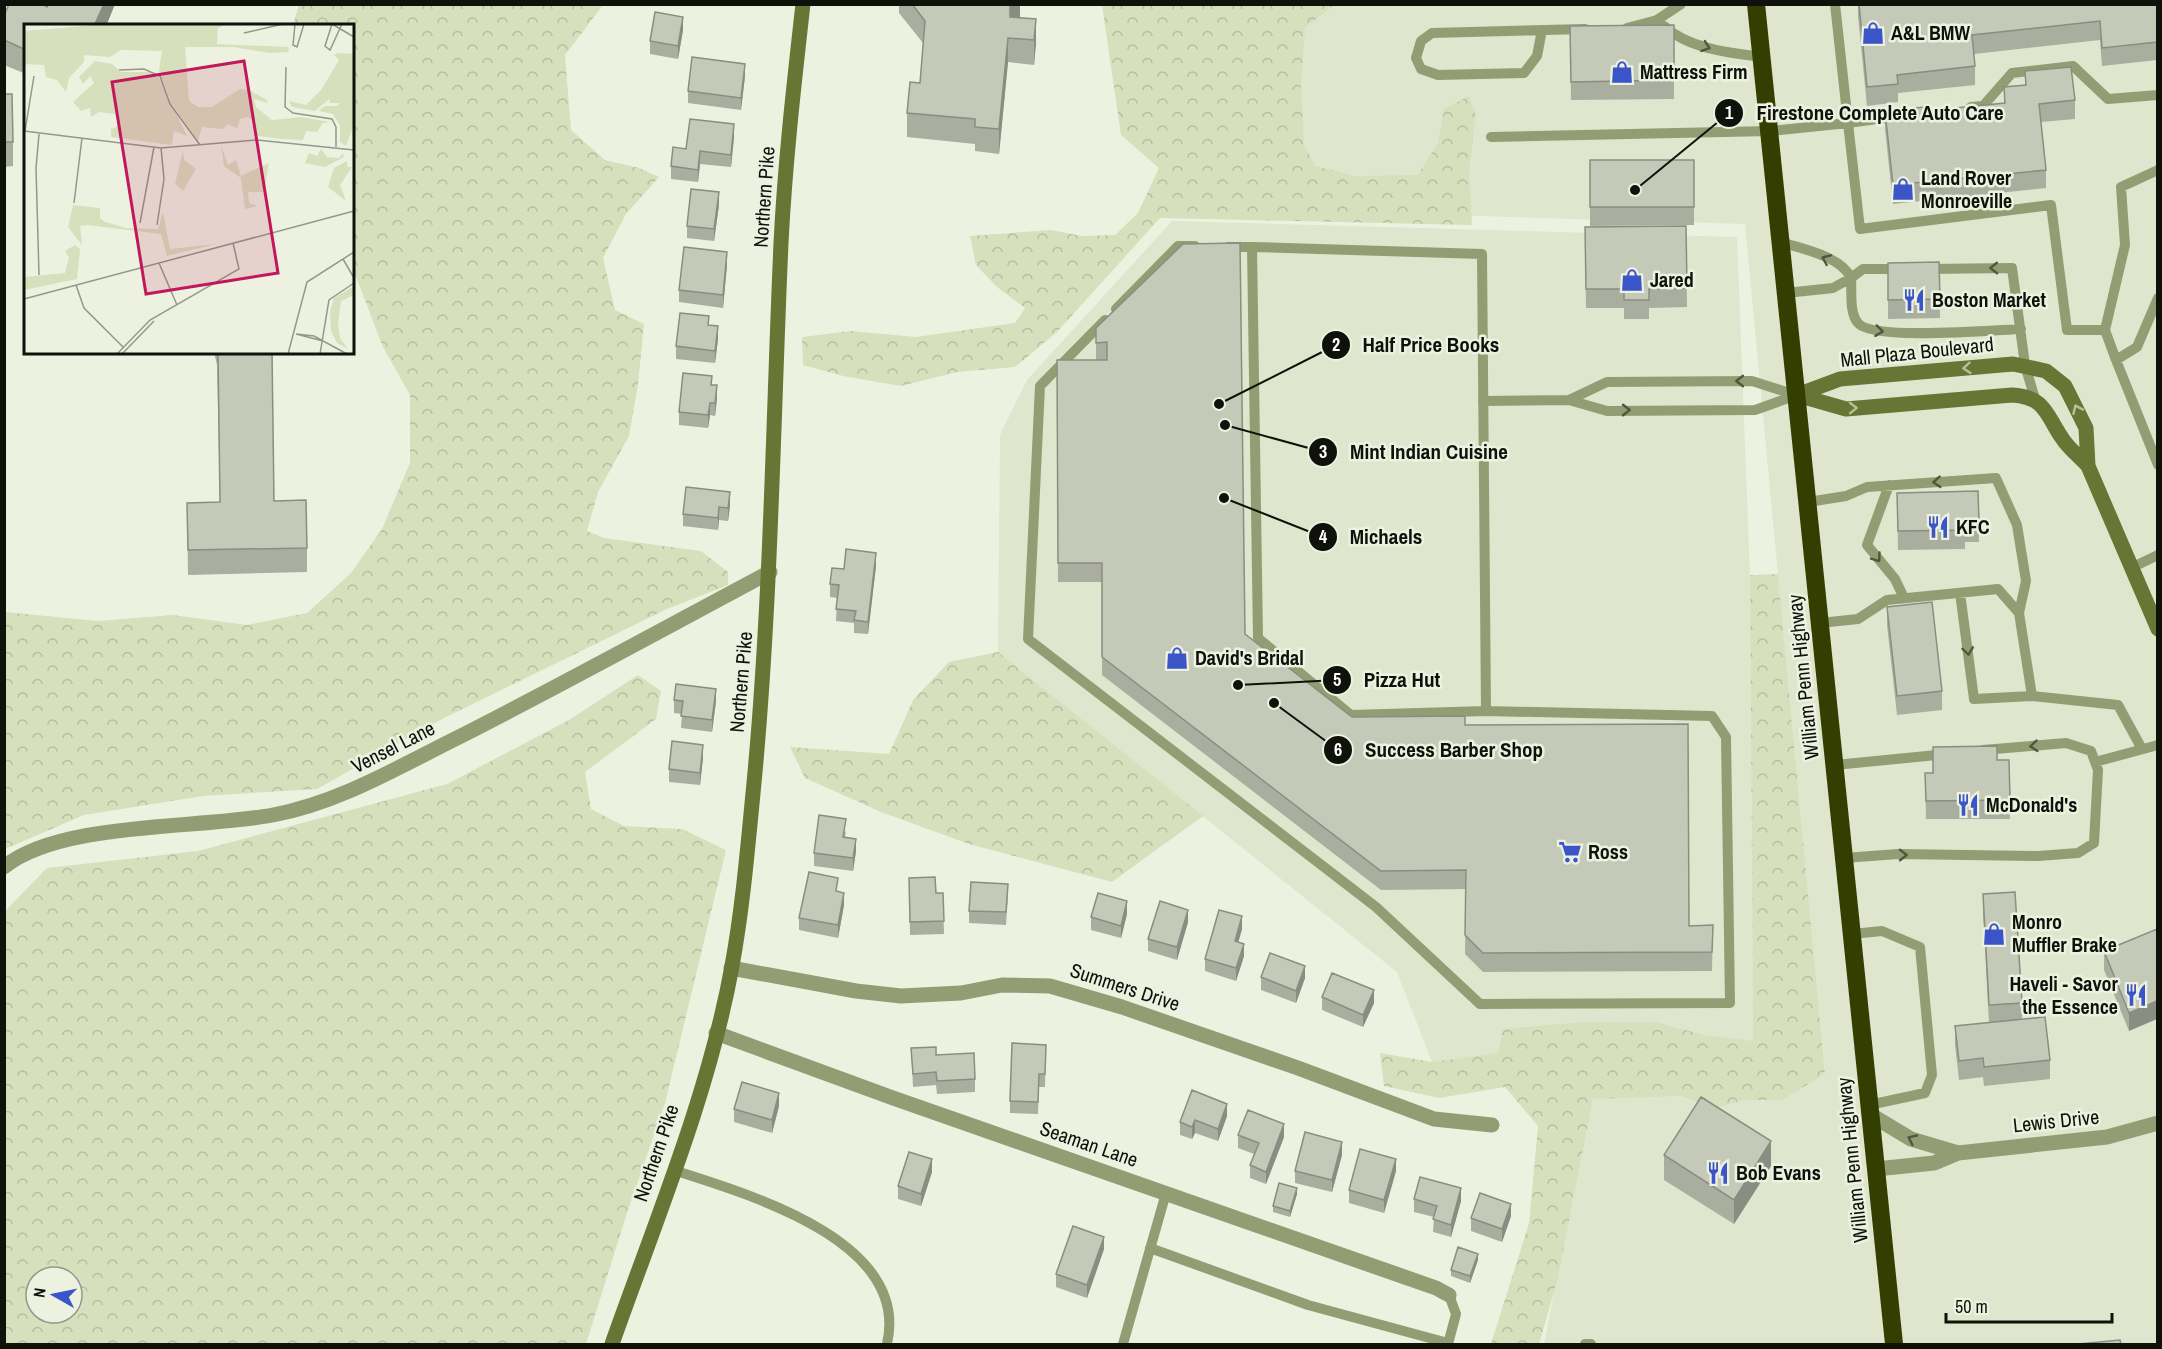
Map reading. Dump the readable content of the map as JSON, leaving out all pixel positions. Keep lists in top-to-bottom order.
{
  "streets": {
    "highway": ["William Penn Highway"],
    "street": [
      "Northern Pike",
      "Mall Plaza Boulevard",
      "Vensel Lane",
      "Summers Drive",
      "Lewis Drive",
      "Seaman Lane"
    ]
  },
  "crossings": [
    ["Northern Pike", "Vensel Lane"],
    ["Northern Pike", "Summers Drive"],
    ["Northern Pike", "Seaman Lane"],
    ["Mall Plaza Boulevard", "William Penn Highway"],
    ["William Penn Highway", "Lewis Drive"]
  ],
  "places": {
    "shop": [
      "A&L BMW",
      "Mattress Firm",
      "Land Rover Monroeville",
      "Jared",
      "David's Bridal",
      "Monro Muffler Brake"
    ],
    "other": [
      "Firestone Complete Auto Care",
      "Half Price Books",
      "Mint Indian Cuisine",
      "Michaels",
      "Pizza Hut",
      "Success Barber Shop"
    ],
    "restaurant": [
      "Boston Market",
      "KFC",
      "McDonald's",
      "Haveli - Savor the Essence",
      "Bob Evans"
    ],
    "supermarket": ["Ross"]
  },
  "scale_bar": "50 m",
  "north": "left"
}
